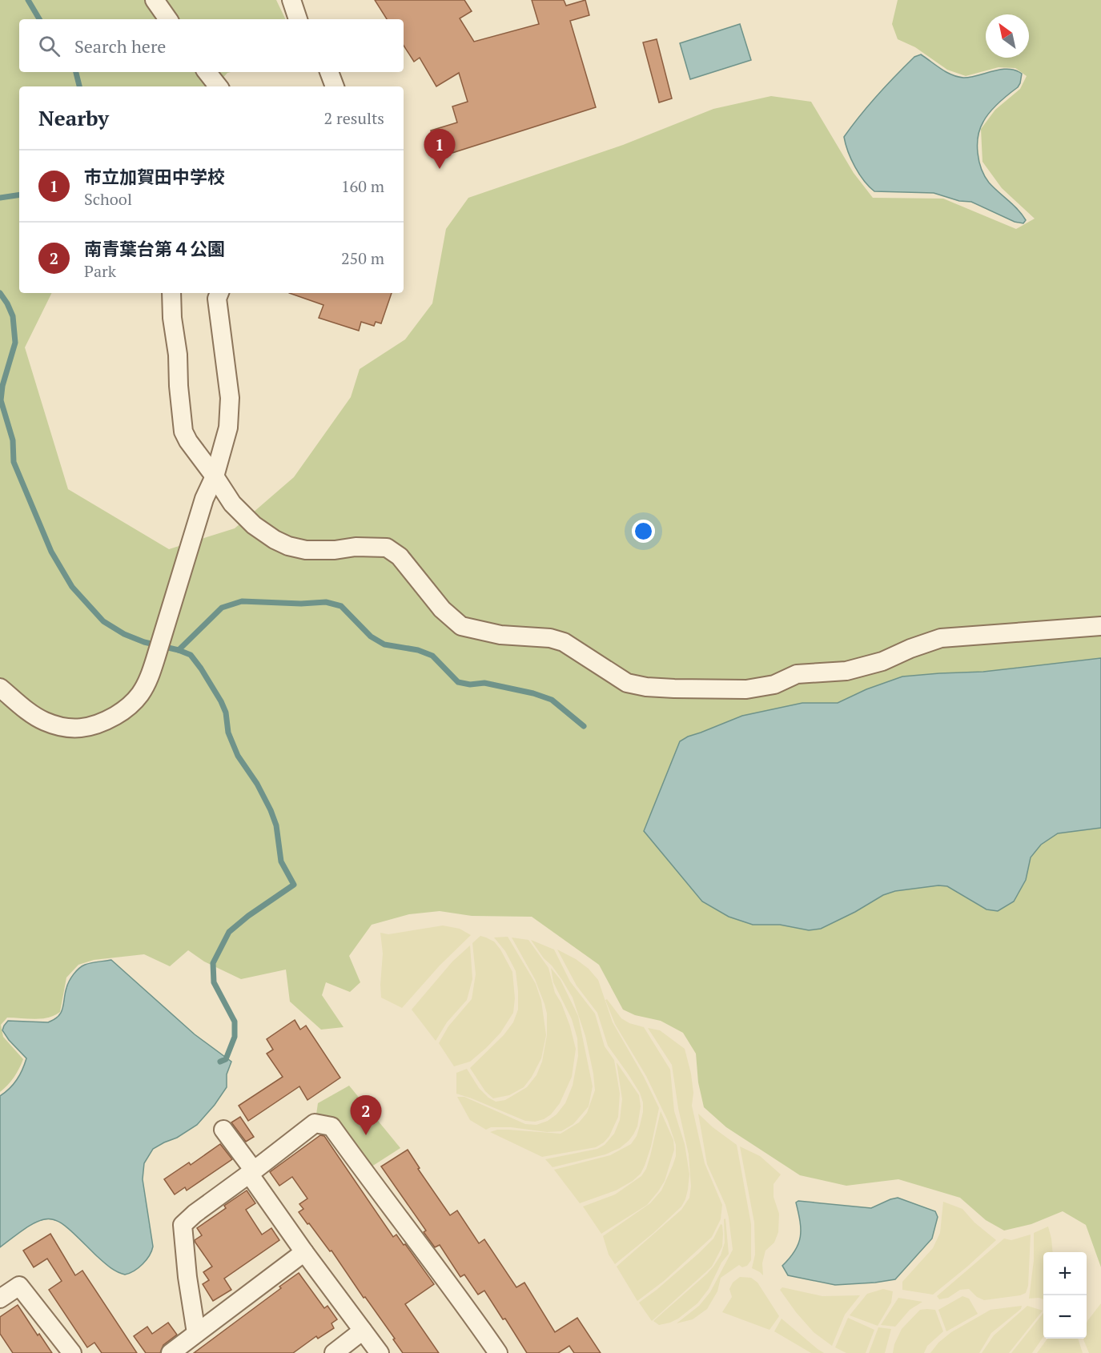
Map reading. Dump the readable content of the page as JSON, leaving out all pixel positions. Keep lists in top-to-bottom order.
{
  "north": "top left",
  "page": {
    "search": "Search here",
    "heading": ["Nearby", "2 results"],
    "pins": ["1", "2"],
    "list": [
      {
        "mark": "1",
        "name": "市立加賀田中学校",
        "note": "School",
        "value": "160 m"
      },
      {
        "mark": "2",
        "name": "南青葉台第４公園",
        "note": "Park",
        "value": "250 m"
      }
    ],
    "map_buttons": ["+", "−"]
  }
}
